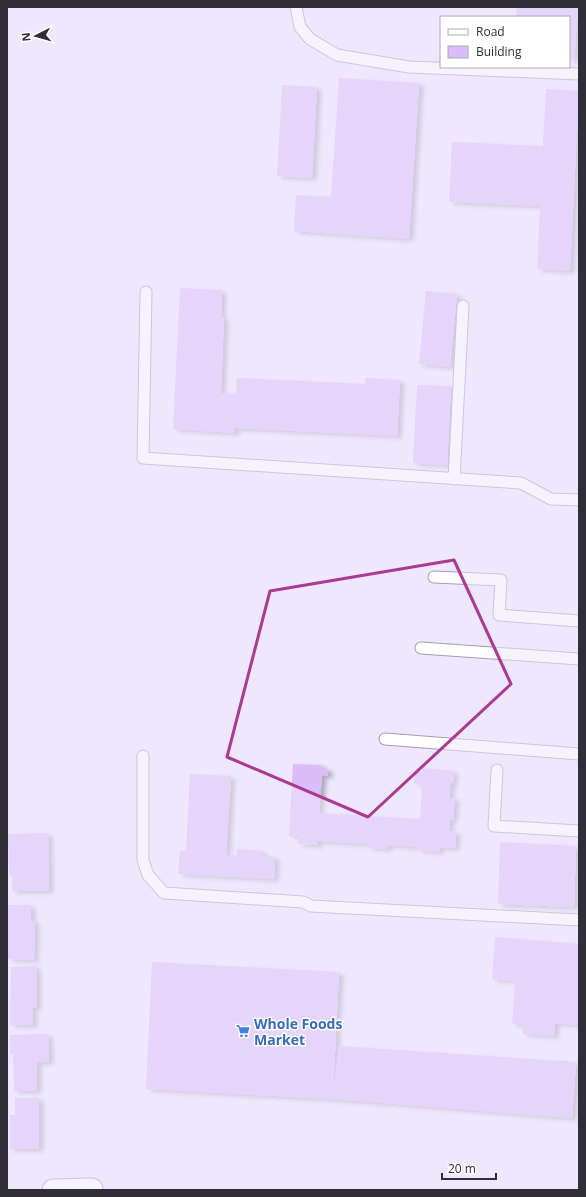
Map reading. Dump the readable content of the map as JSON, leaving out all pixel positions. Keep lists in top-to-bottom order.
{
  "places": {
    "supermarket": ["Whole Foods Market"]
  },
  "legend": ["Road", "Building"],
  "scale_bar": "20 m",
  "north": "left"
}
